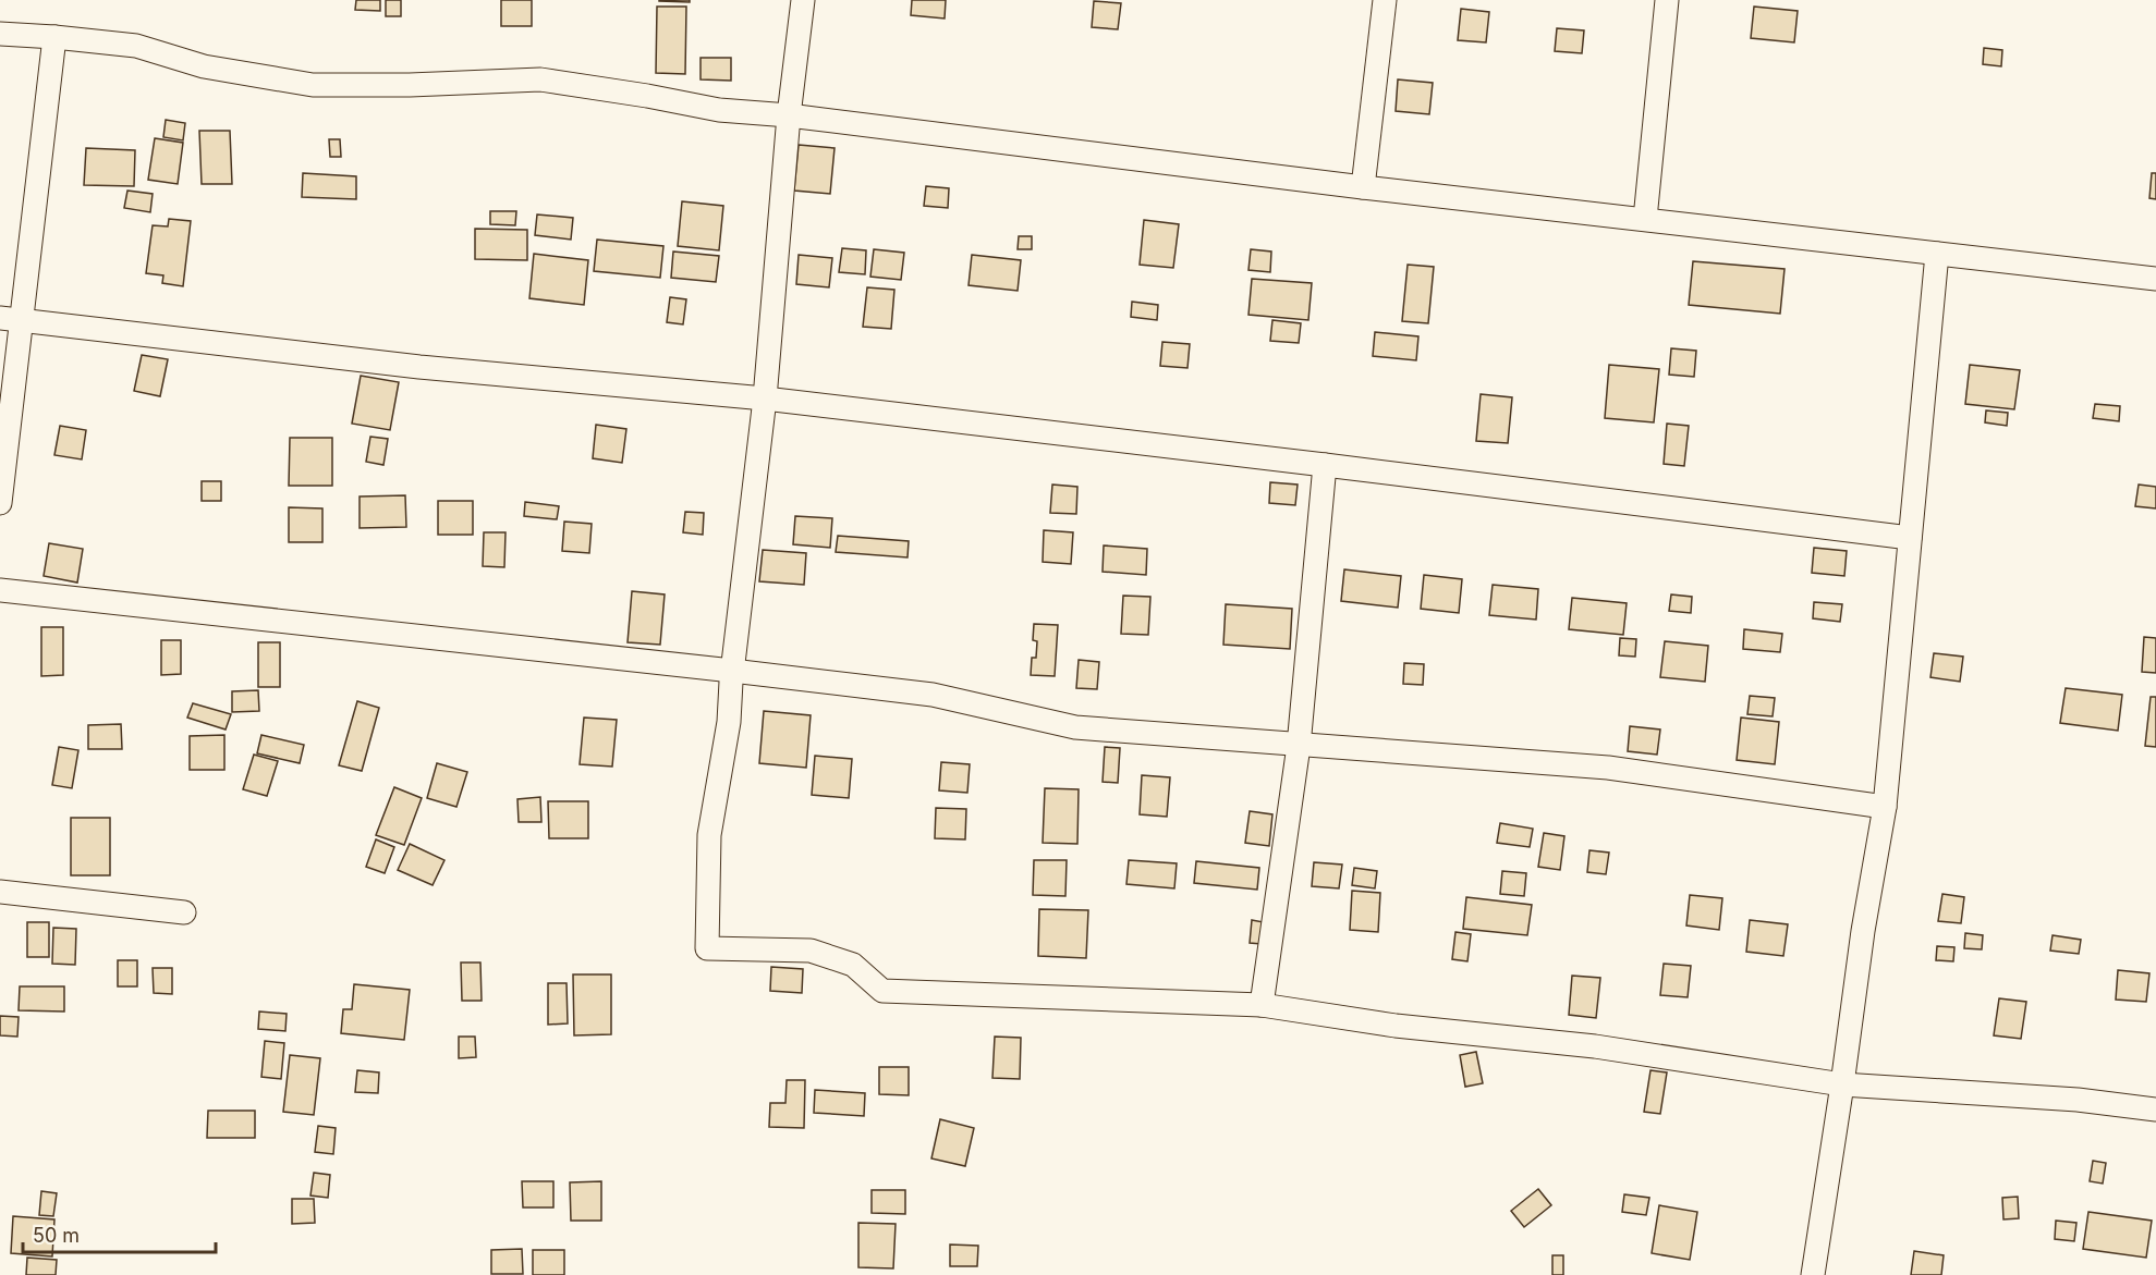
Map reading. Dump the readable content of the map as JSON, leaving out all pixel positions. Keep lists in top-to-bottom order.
{
  "scale_bar": "50 m"
}
